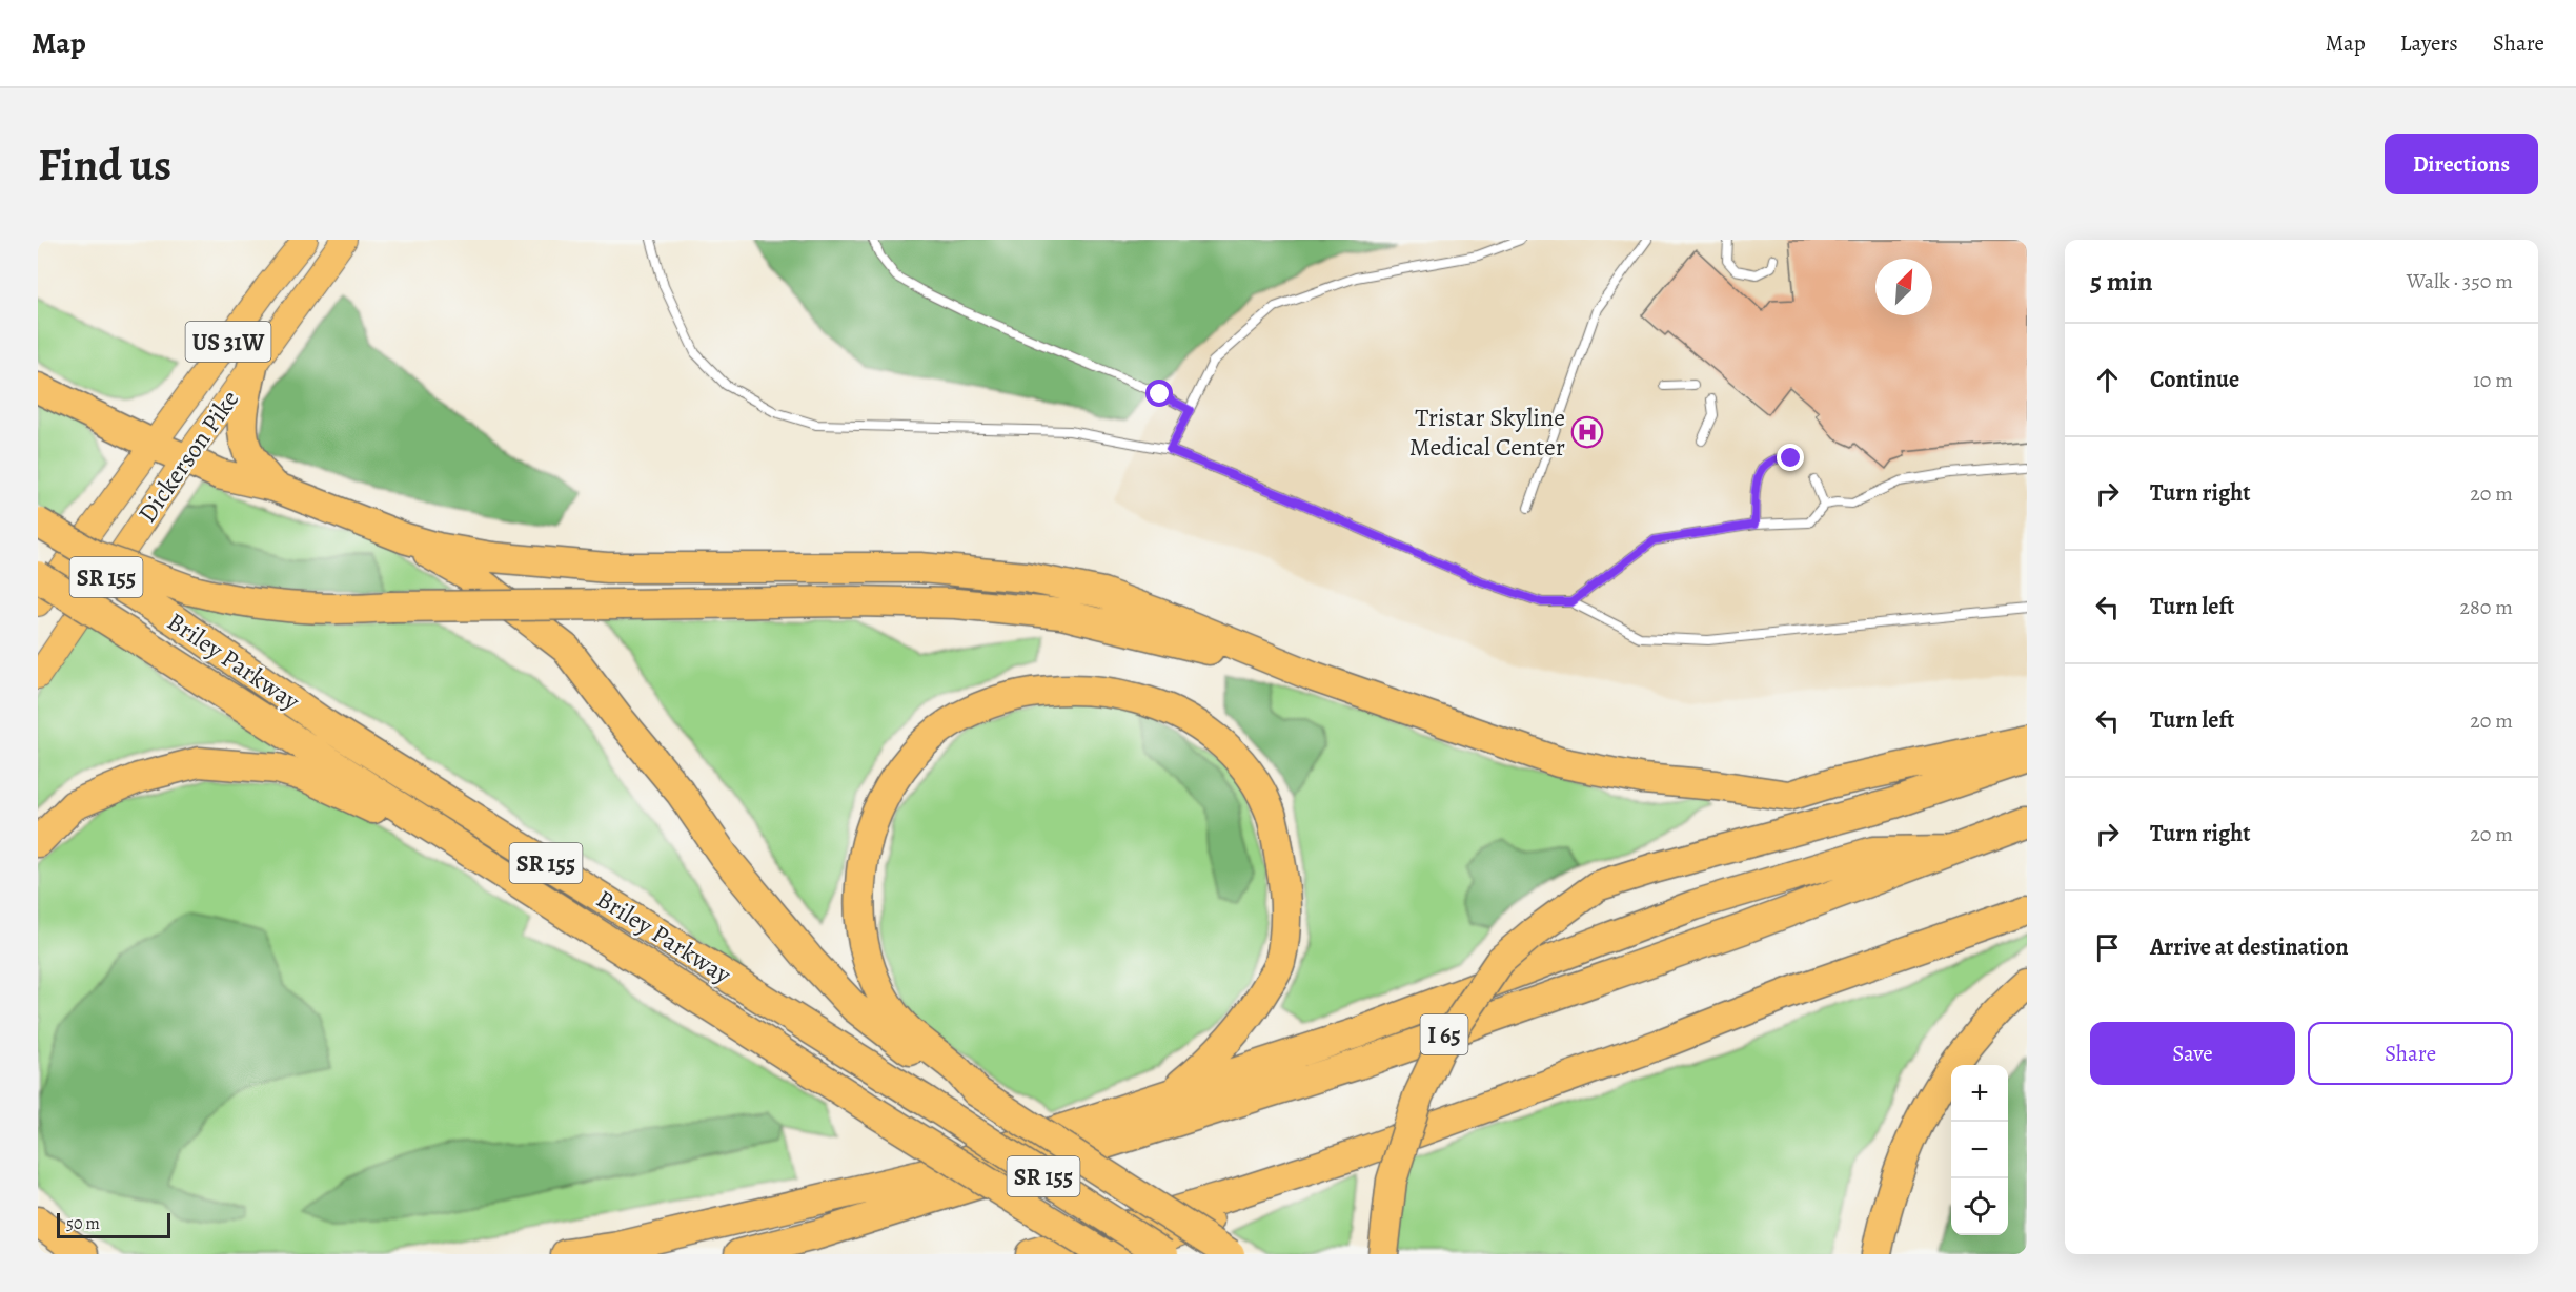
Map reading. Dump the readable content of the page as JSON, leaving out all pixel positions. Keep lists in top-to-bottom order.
{
  "streets": {
    "highway": ["SR 155", "Briley Parkway", "I 65"],
    "main road": ["US 31W", "Dickerson Pike"]
  },
  "places": {
    "hospital": ["Tristar Skyline Medical Center"]
  },
  "scale_bar": "50 m",
  "north": "top right",
  "page": {
    "header": "Map",
    "nav": ["Map", "Layers", "Share"],
    "buttons": [
      "Directions",
      ["Save", "Share"]
    ],
    "title": "Find us",
    "heading": ["5 min", "Walk · 350 m"],
    "list": [
      ["Continue", "10 m"],
      ["Turn right", "20 m"],
      ["Turn left", "280 m"],
      ["Turn left", "20 m"],
      ["Turn right", "20 m"],
      "Arrive at destination"
    ],
    "map_buttons": ["+", "−"],
    "scale": "50 m"
  }
}
